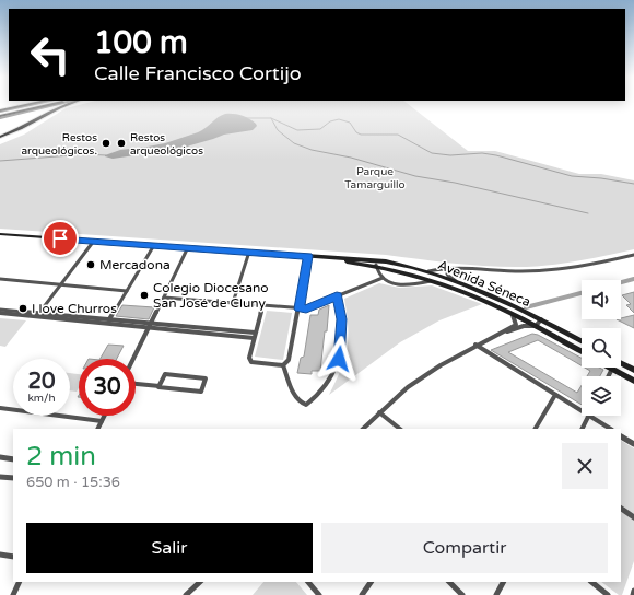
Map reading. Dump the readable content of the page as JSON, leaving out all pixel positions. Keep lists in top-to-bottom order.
{
  "streets": {
    "street": ["Avenida Séneca"]
  },
  "parks": ["Parque Tamarguillo"],
  "places": [
    "Restos arqueológicos.",
    "Restos arqueológicos",
    "Mercadona",
    "Colegio Diocesano San José de Cluny",
    "I love Churros"
  ],
  "page": {
    "turn": ["100 m", "Calle Francisco Cortijo"],
    "speed": "20 km/h",
    "limit": "30",
    "heading": ["2 min", "650 m · 15:36"],
    "buttons": ["Salir", "Compartir"]
  }
}
